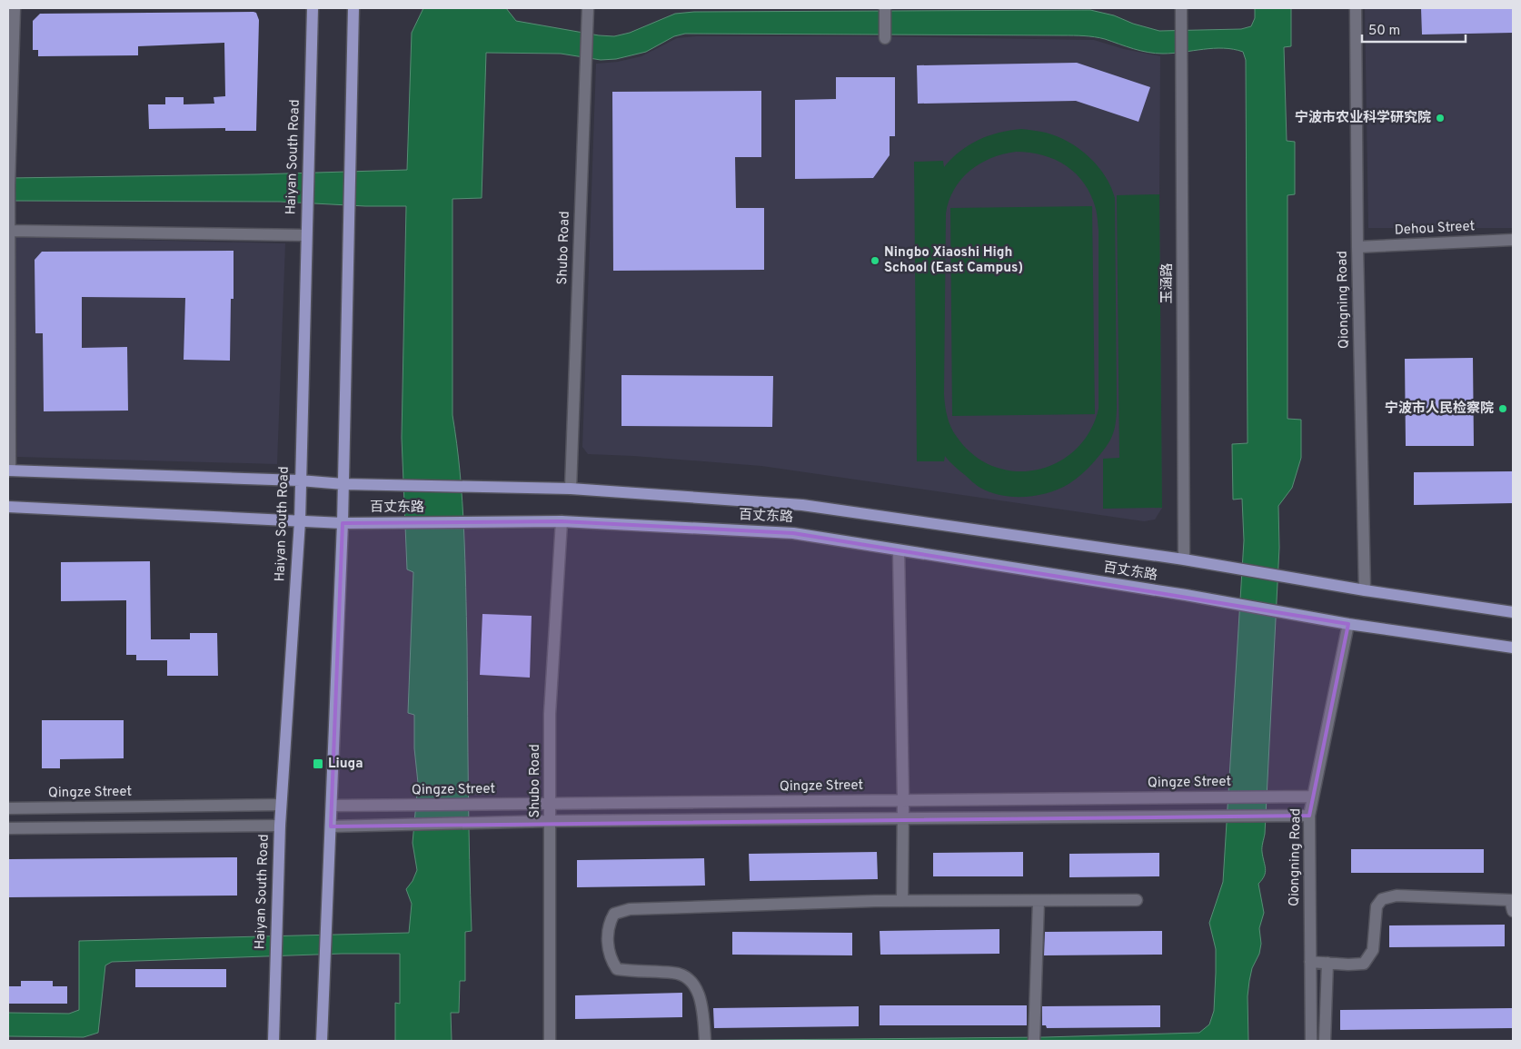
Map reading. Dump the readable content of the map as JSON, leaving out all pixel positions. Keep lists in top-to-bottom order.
{
  "streets": {
    "main road": ["Haiyan South Road", "百丈东路"],
    "street": [
      "Dehou Street",
      "Shubo Road",
      "玉涵路",
      "Qiongning Road",
      "Qingze Street"
    ]
  },
  "crossings": [
    ["Haiyan South Road", "百丈东路"],
    ["Haiyan South Road", "Qingze Street"],
    ["Dehou Street", "Qiongning Road"],
    ["Shubo Road", "百丈东路"],
    ["Shubo Road", "Qingze Street"],
    ["玉涵路", "百丈东路"],
    ["Qiongning Road", "百丈东路"],
    ["Qiongning Road", "Qingze Street"]
  ],
  "places": {
    "other": ["宁波市农业科学研究院", "Ningbo Xiaoshi High School (East Campus)", "宁波市人民检察院"],
    "transit": ["Liuga"]
  },
  "scale_bar": "50 m"
}
